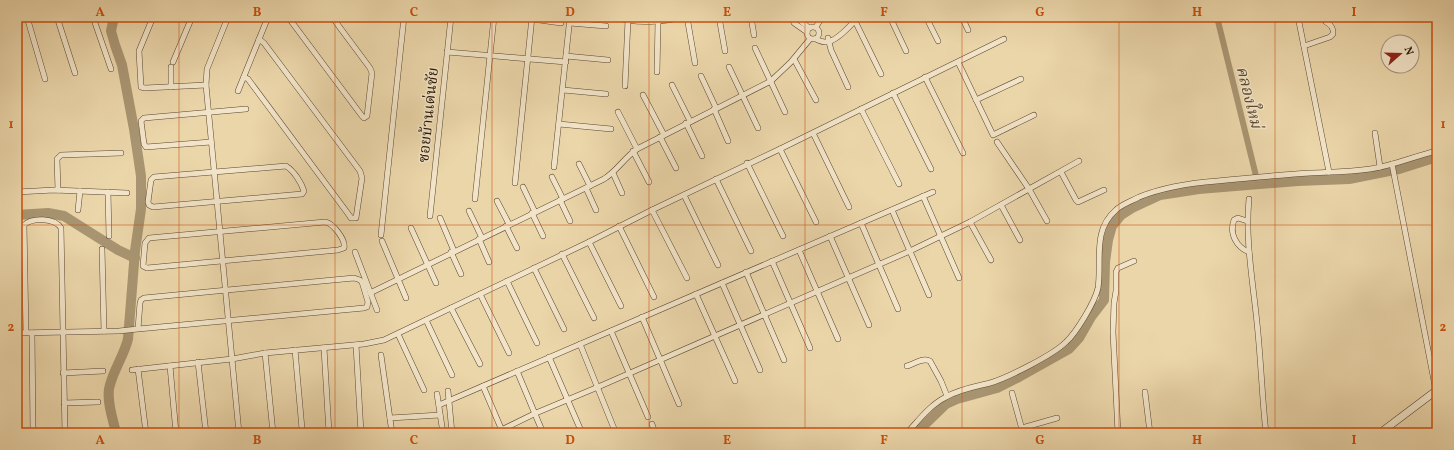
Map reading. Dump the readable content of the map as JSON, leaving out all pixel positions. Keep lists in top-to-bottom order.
{
  "streets": {
    "street": ["ซอยบ้านเด่นชัย"]
  },
  "water": ["คลองใหม่"],
  "north": "right",
  "grid": {
    "columns": [
      "A",
      "B",
      "C",
      "D",
      "E",
      "F",
      "G",
      "H",
      "I"
    ],
    "rows": ["1", "2"]
  }
}
